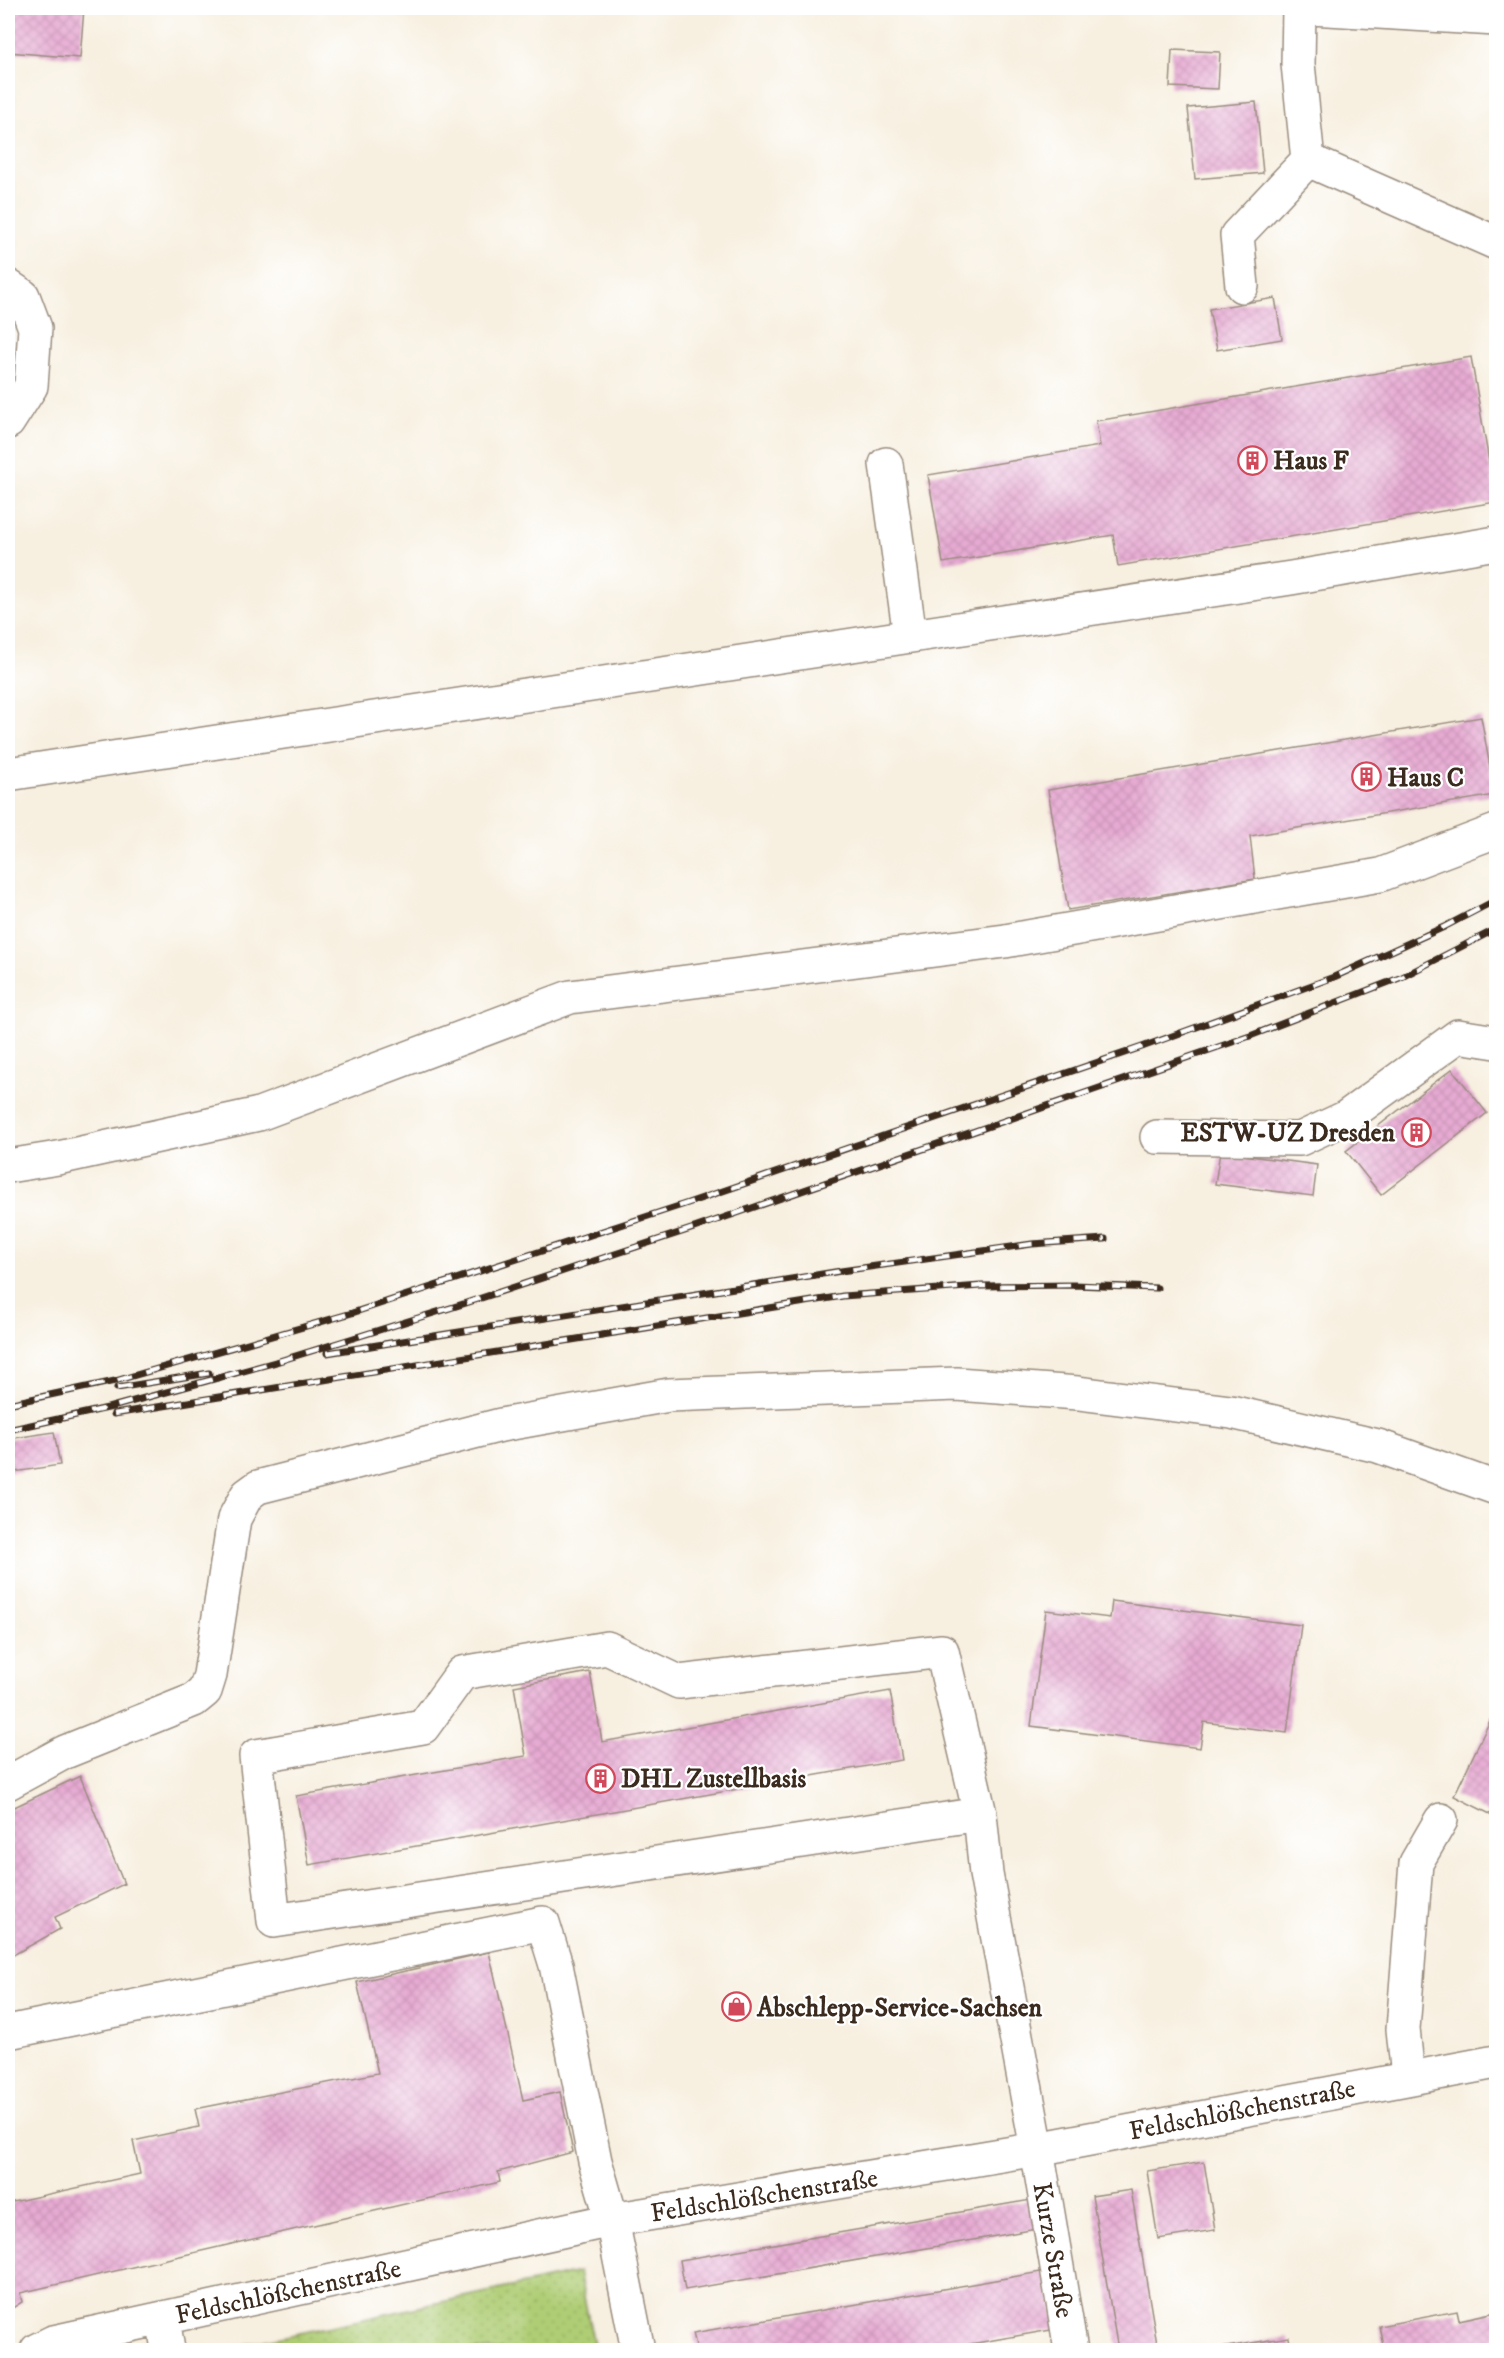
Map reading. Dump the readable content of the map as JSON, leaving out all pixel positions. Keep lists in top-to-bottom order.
{
  "streets": {
    "street": ["Feldschlößchenstraße", "Kurze Straße"]
  },
  "crossings": [
    ["Feldschlößchenstraße", "Kurze Straße"]
  ],
  "places": {
    "building": [
      "Haus F",
      "Haus C",
      "ESTW-UZ Dresden",
      "DHL Zustellbasis"
    ],
    "shop": ["Abschlepp-Service-Sachsen"]
  }
}
